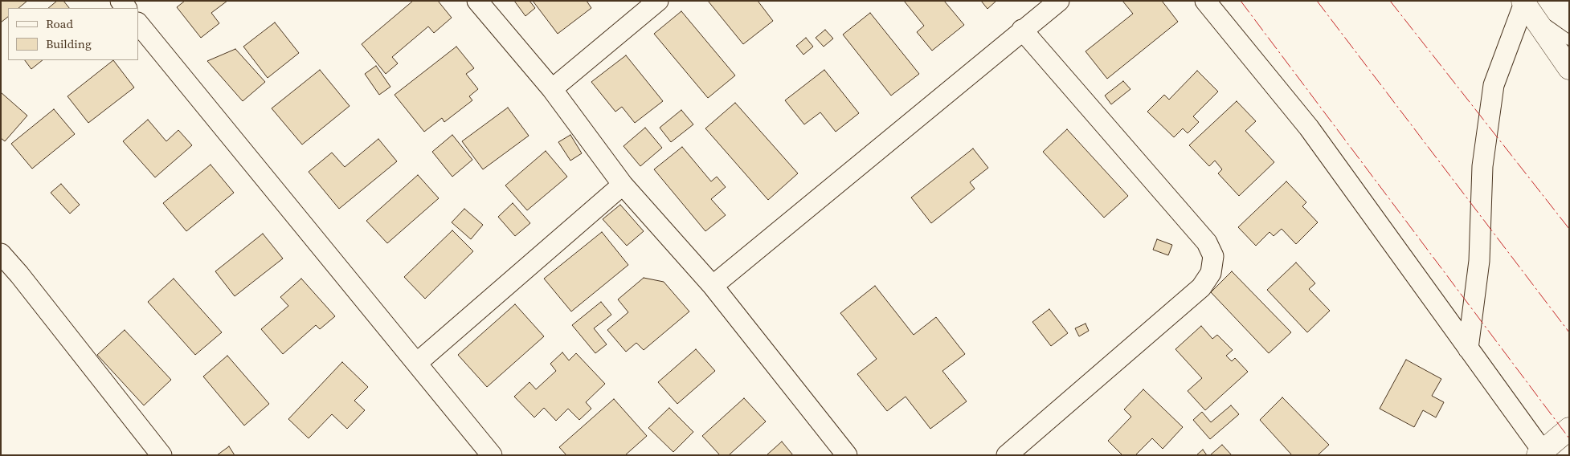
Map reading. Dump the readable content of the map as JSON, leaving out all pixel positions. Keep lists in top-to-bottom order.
{
  "legend": ["Road", "Building"]
}
